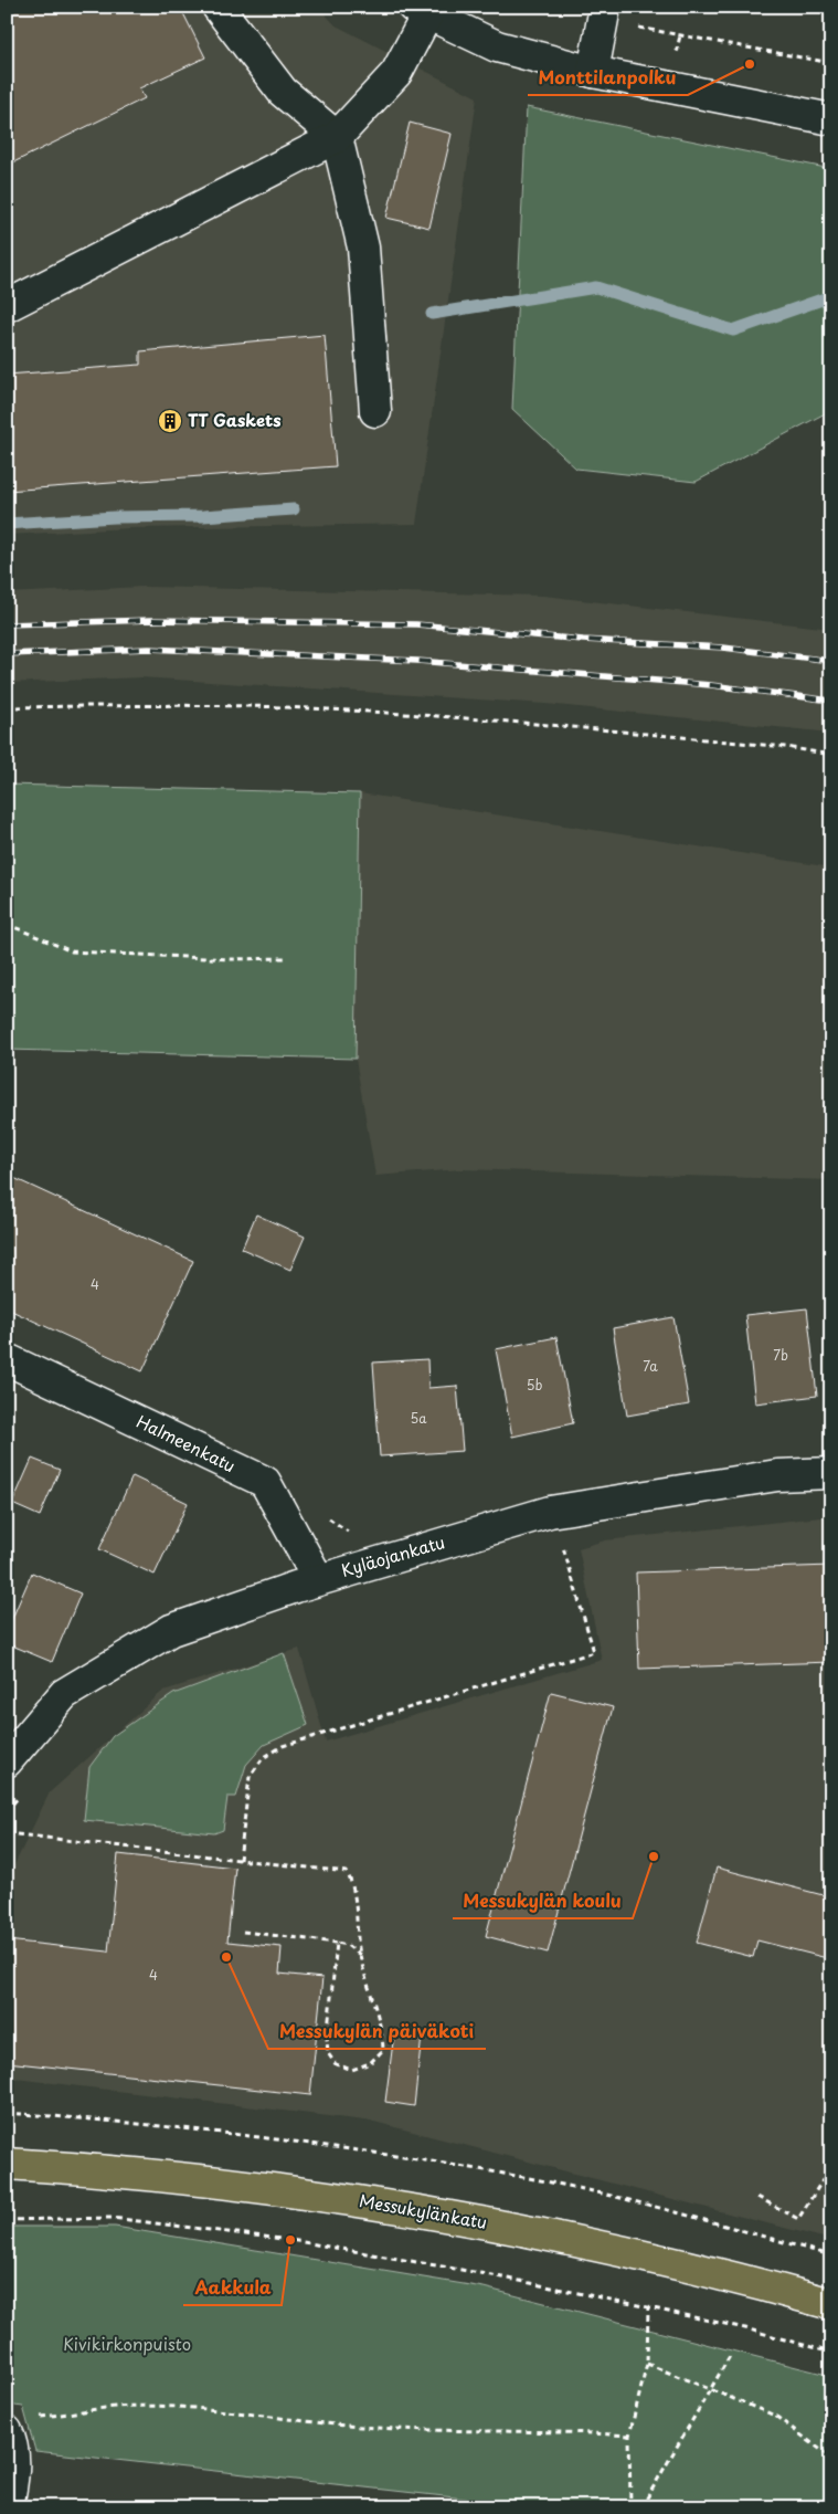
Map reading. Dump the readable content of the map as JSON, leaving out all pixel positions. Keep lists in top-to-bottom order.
{
  "streets": {
    "main road": ["Messukylänkatu"],
    "street": ["Halmeenkatu", "Kyläojankatu"]
  },
  "crossings": [
    ["Halmeenkatu", "Kyläojankatu"]
  ],
  "parks": ["Kivikirkonpuisto"],
  "places": {
    "other": [
      "Monttilanpolku",
      "Messukylän koulu",
      "Messukylän päiväkoti",
      "Aakkula"
    ],
    "building": ["TT Gaskets"]
  },
  "house_numbers": [
    "4",
    "7b",
    "7a",
    "5b",
    "5a",
    "4"
  ]
}
